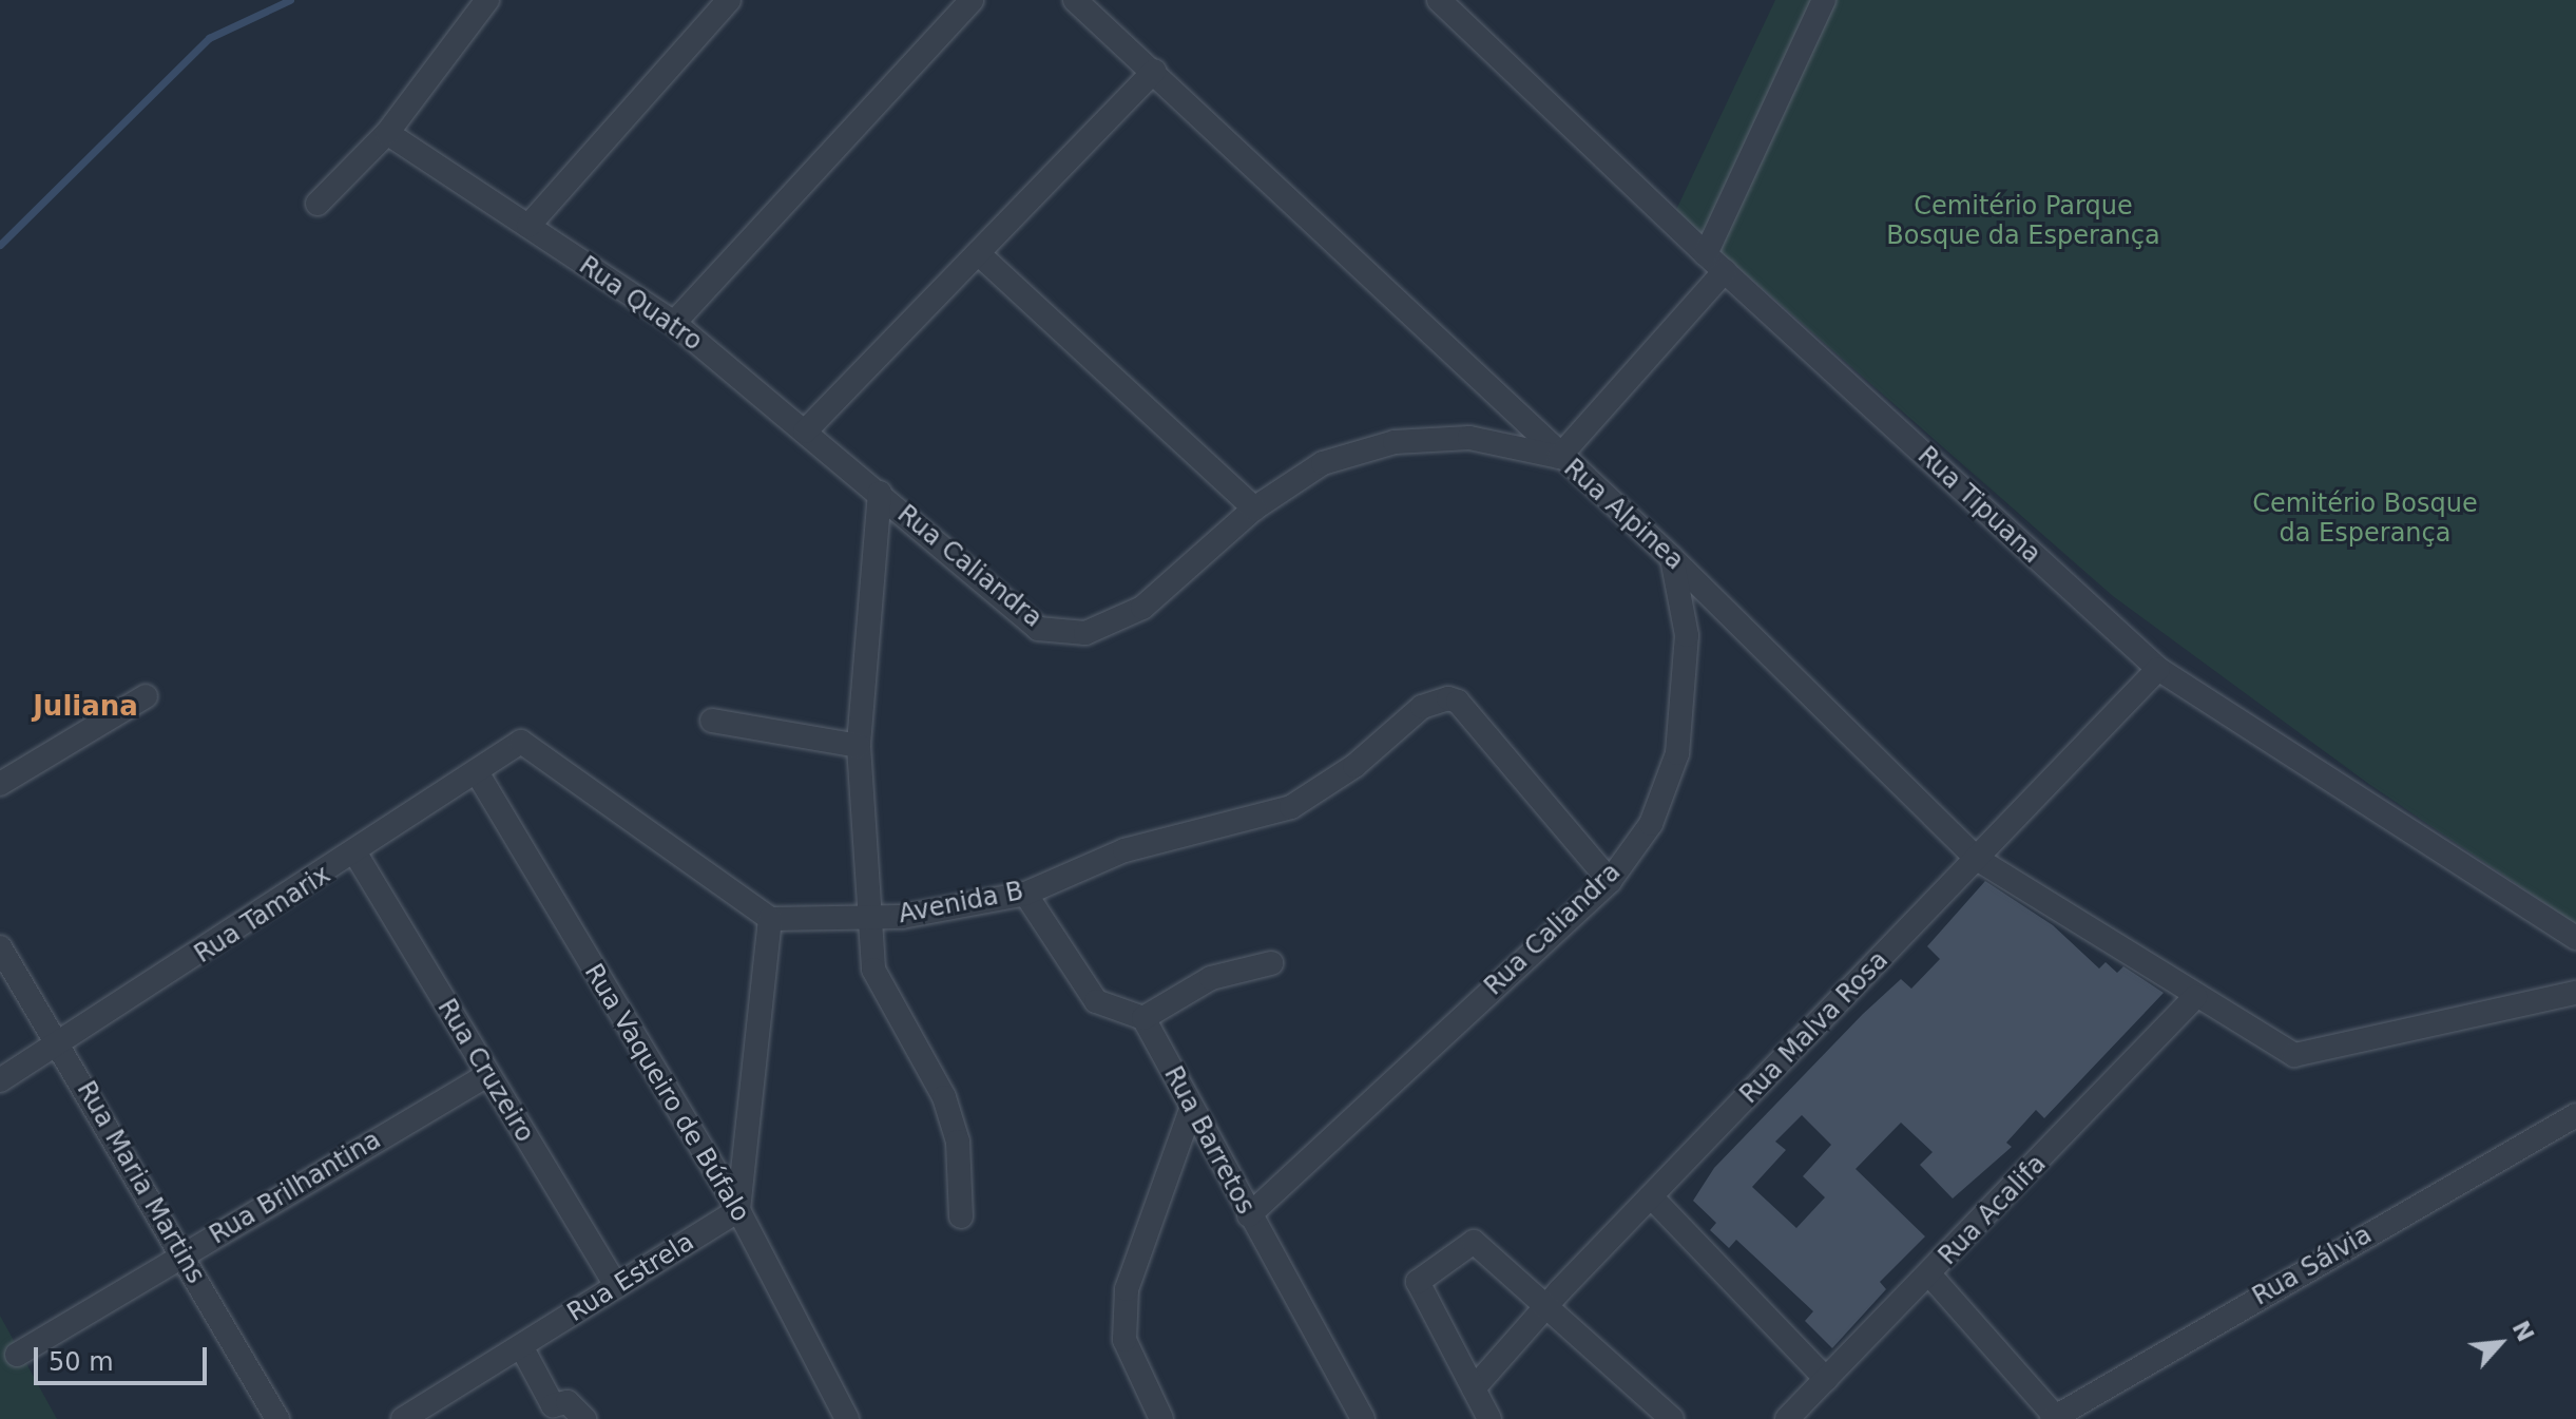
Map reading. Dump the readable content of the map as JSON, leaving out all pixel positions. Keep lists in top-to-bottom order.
{
  "streets": {
    "street": [
      "Rua Quatro",
      "Rua Tipuana",
      "Rua Alpinea",
      "Rua Caliandra",
      "Avenida B",
      "Rua Tamarix",
      "Rua Malva Rosa",
      "Rua Cruzeiro",
      "Rua Vaqueiro de Búfalo",
      "Rua Barretos",
      "Rua Maria Martins",
      "Rua Brilhantina",
      "Rua Acalifa",
      "Rua Sálvia",
      "Rua Estrela"
    ]
  },
  "crossings": [
    ["Rua Quatro", "Rua Caliandra"],
    ["Rua Tipuana", "Rua Malva Rosa"],
    ["Rua Alpinea", "Rua Caliandra"],
    ["Rua Alpinea", "Rua Malva Rosa"],
    ["Rua Alpinea", "Rua Acalifa"],
    ["Rua Caliandra", "Avenida B"],
    ["Rua Caliandra", "Rua Barretos"],
    ["Avenida B", "Rua Tamarix"],
    ["Rua Tamarix", "Rua Cruzeiro"],
    ["Rua Tamarix", "Rua Vaqueiro de Búfalo"],
    ["Rua Tamarix", "Rua Maria Martins"],
    ["Rua Cruzeiro", "Rua Brilhantina"],
    ["Rua Cruzeiro", "Rua Estrela"],
    ["Rua Vaqueiro de Búfalo", "Rua Estrela"],
    ["Rua Maria Martins", "Rua Brilhantina"]
  ],
  "districts": ["Juliana"],
  "parks": ["Cemitério Parque Bosque da Esperança", "Cemitério Bosque da Esperança"],
  "scale_bar": "50 m",
  "north": "top right"
}
